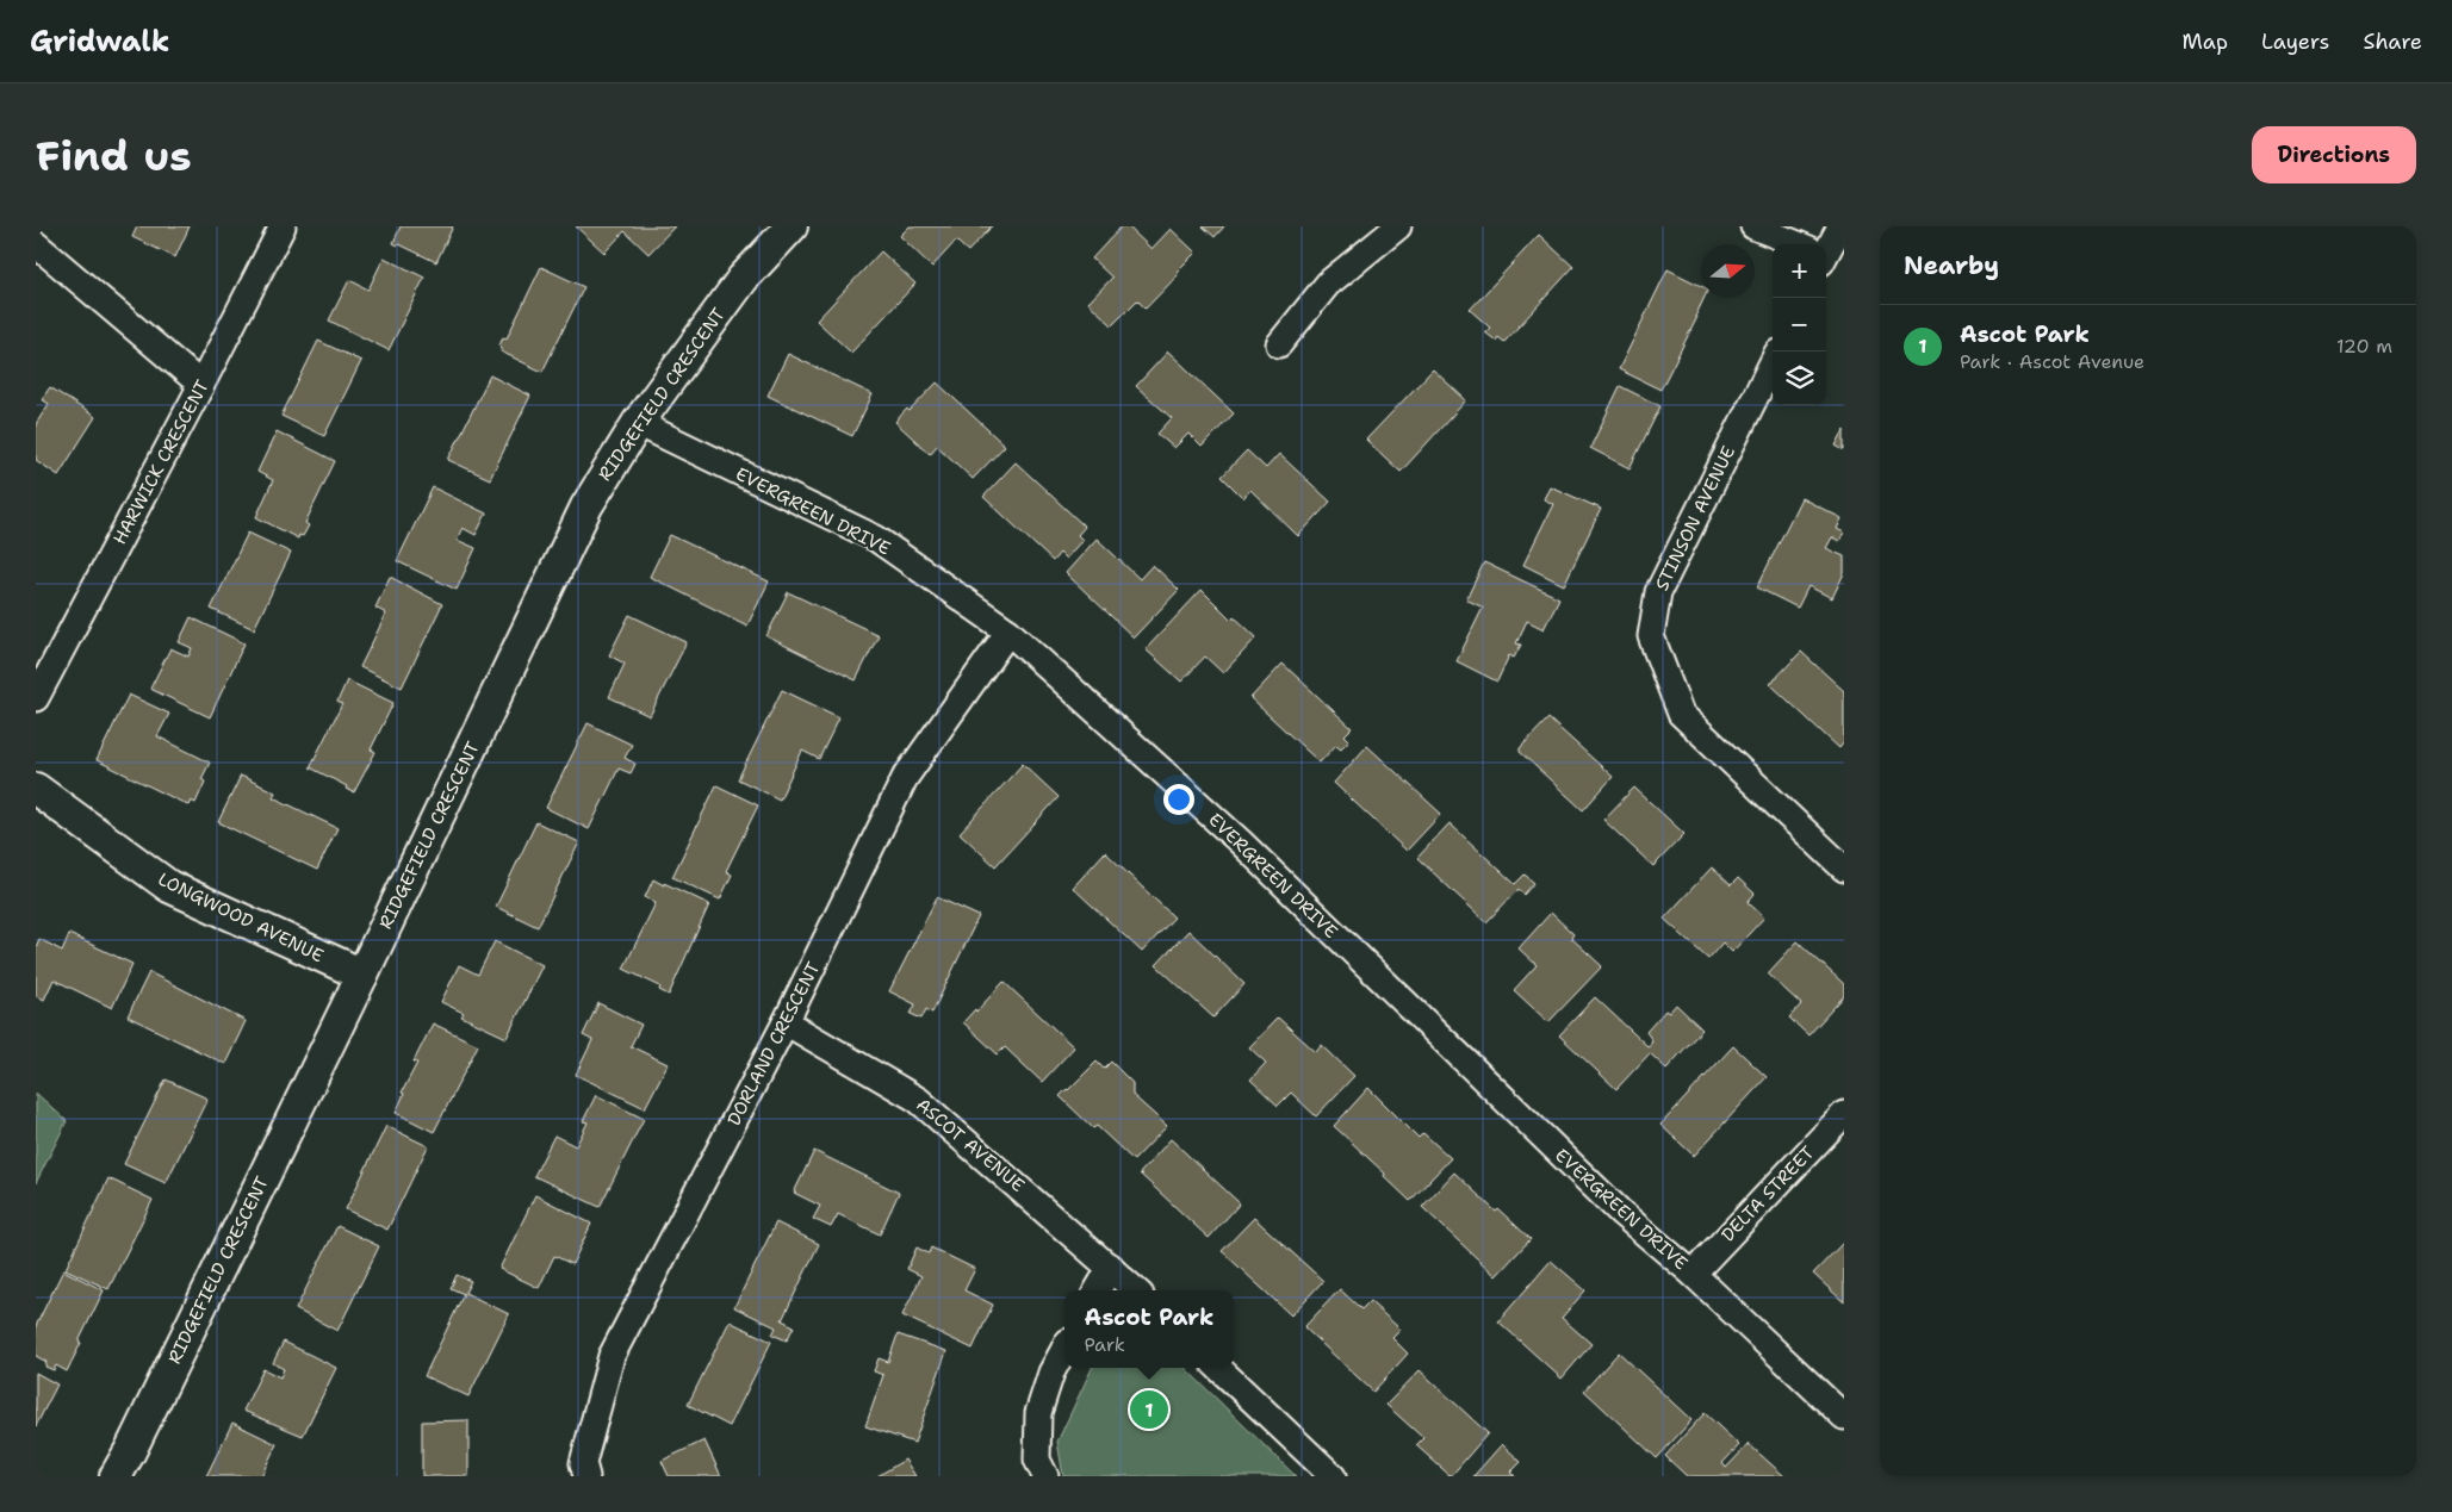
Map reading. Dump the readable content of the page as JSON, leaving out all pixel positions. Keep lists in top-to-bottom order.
{
  "streets": {
    "street": [
      "RIDGEFIELD CRESCENT",
      "HARWICK CRESCENT",
      "EVERGREEN DRIVE",
      "STINSON AVENUE",
      "LONGWOOD AVENUE",
      "DORLAND CRESCENT",
      "ASCOT AVENUE",
      "DELTA STREET"
    ]
  },
  "crossings": [
    ["RIDGEFIELD CRESCENT", "EVERGREEN DRIVE"],
    ["RIDGEFIELD CRESCENT", "LONGWOOD AVENUE"],
    ["EVERGREEN DRIVE", "DORLAND CRESCENT"],
    ["EVERGREEN DRIVE", "DELTA STREET"],
    ["DORLAND CRESCENT", "ASCOT AVENUE"]
  ],
  "north": "right",
  "page": {
    "header": "Gridwalk",
    "nav": ["Map", "Layers", "Share"],
    "buttons": "Directions",
    "title": "Find us",
    "heading": "Nearby",
    "map_buttons": ["+", "−"],
    "list": [
      {
        "mark": "1",
        "name": "Ascot Park",
        "note": "Park · Ascot Avenue",
        "value": "120 m"
      }
    ],
    "popup": ["Ascot Park", "Park"],
    "pins": "1"
  }
}
